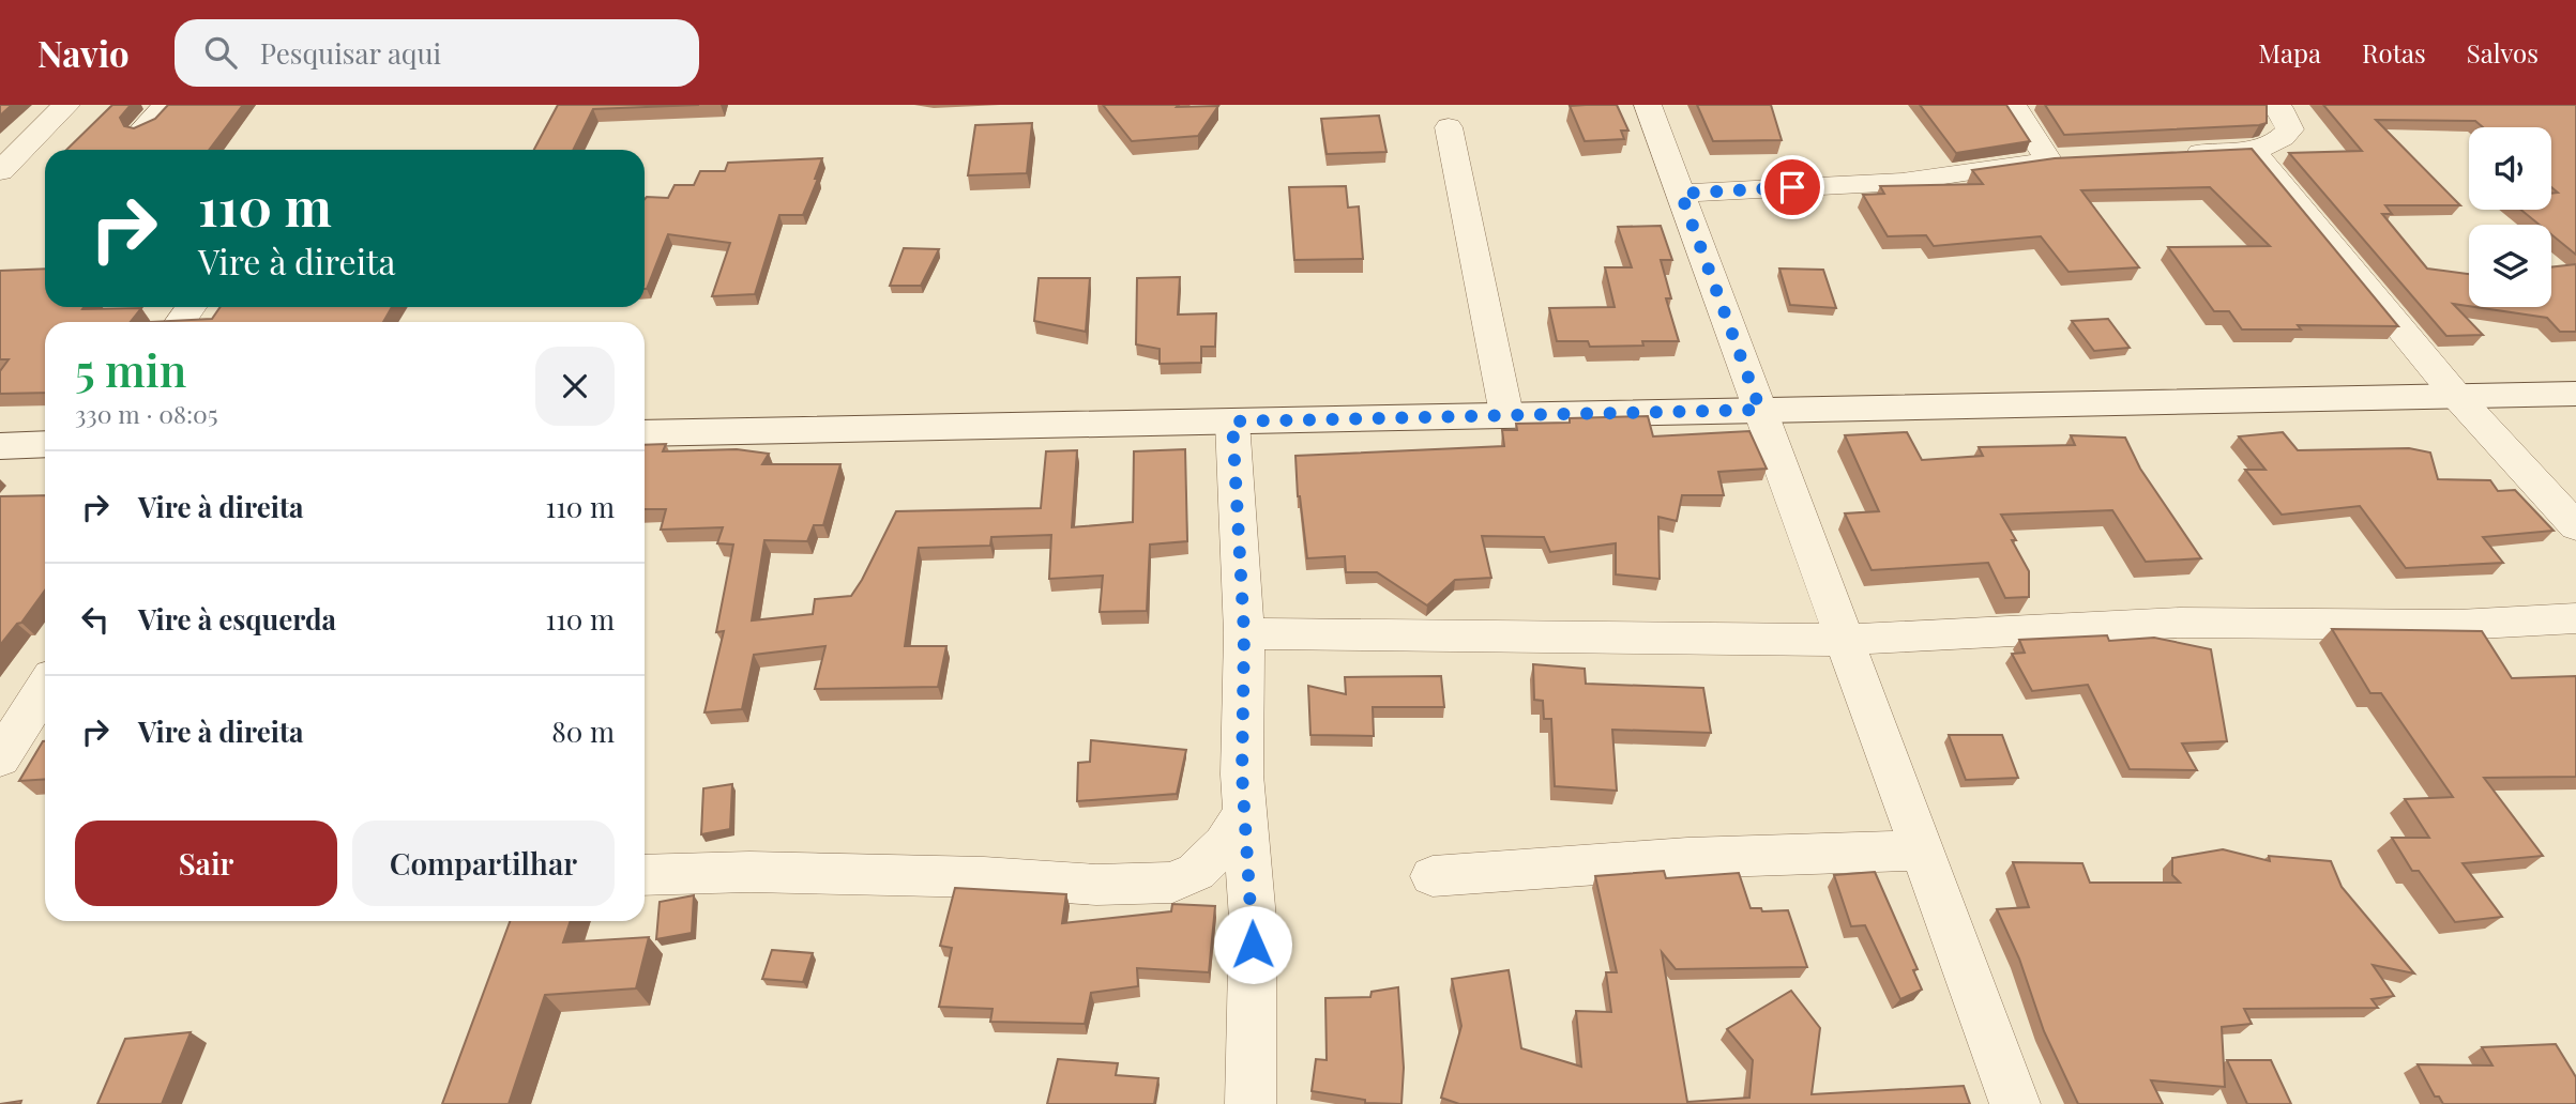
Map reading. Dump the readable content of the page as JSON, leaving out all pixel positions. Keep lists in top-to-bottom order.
{
  "page": {
    "header": "Navio",
    "search": "Pesquisar aqui",
    "nav": ["Mapa", "Rotas", "Salvos"],
    "turn": ["110 m", "Vire à direita"],
    "heading": ["5 min", "330 m · 08:05"],
    "list": [
      {
        "name": "Vire à direita",
        "value": "110 m"
      },
      {
        "name": "Vire à esquerda",
        "value": "110 m"
      },
      {
        "name": "Vire à direita",
        "value": "80 m"
      }
    ],
    "buttons": ["Sair", "Compartilhar"]
  }
}
